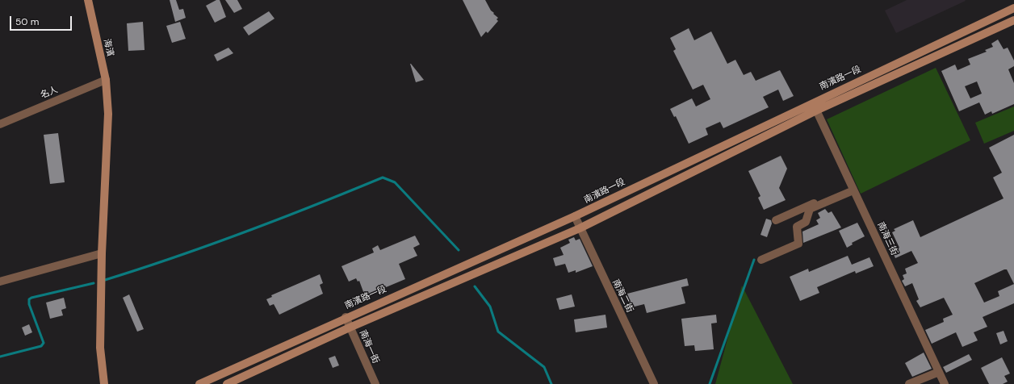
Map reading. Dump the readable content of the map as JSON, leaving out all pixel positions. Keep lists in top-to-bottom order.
{
  "streets": {
    "main road": ["海濱", "南濱路一段"],
    "street": [
      "名人",
      "南海三街",
      "南海二街",
      "南海一街"
    ]
  },
  "crossings": [
    ["海濱", "名人"],
    ["南濱路一段", "南海三街"],
    ["南濱路一段", "南海二街"],
    ["南濱路一段", "南海一街"]
  ],
  "scale_bar": "50 m"
}
